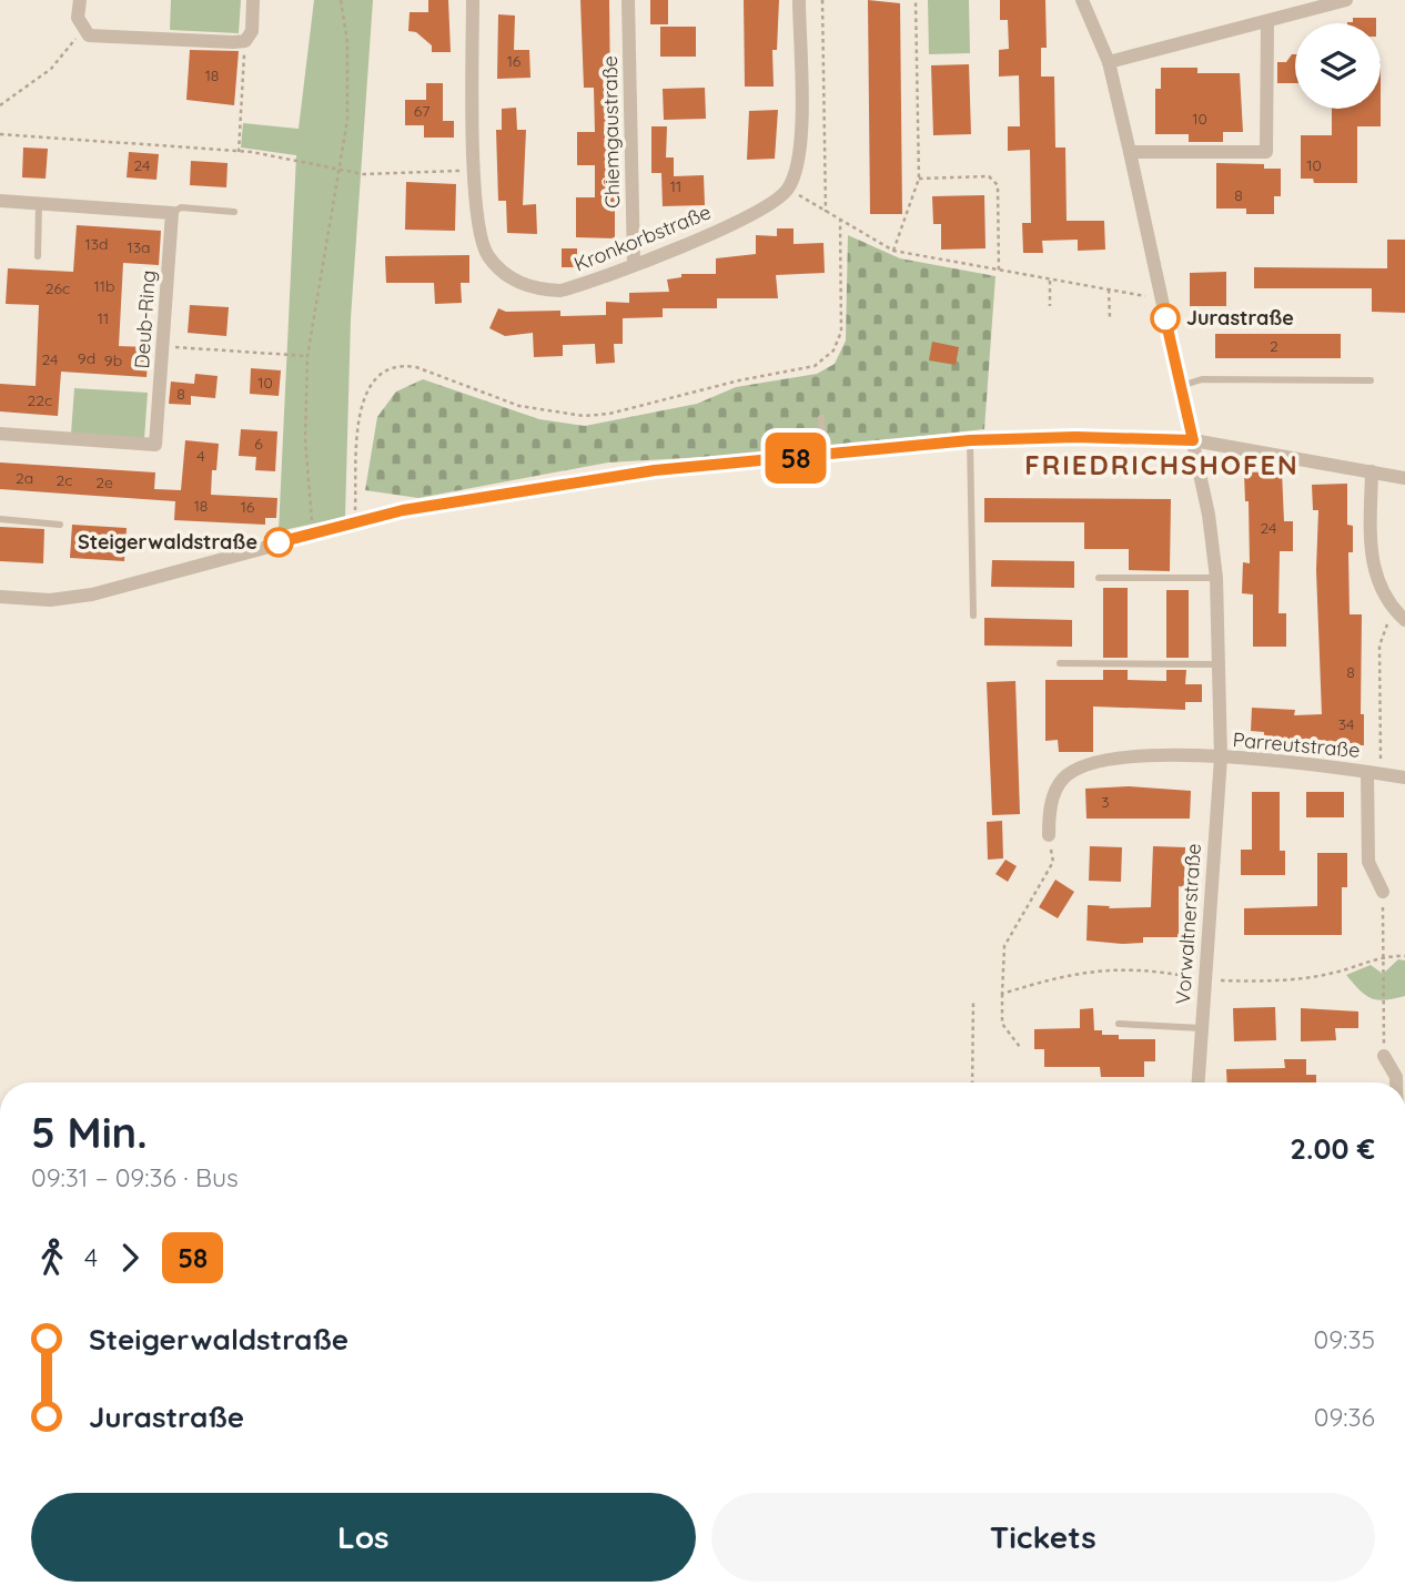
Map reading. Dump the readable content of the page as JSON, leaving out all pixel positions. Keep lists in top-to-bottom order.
{
  "streets": {
    "street": [
      "Chiemgaustraße",
      "Kronkorbstraße",
      "Deub-Ring",
      "Parreutstraße",
      "Vorwaltnerstraße"
    ]
  },
  "crossings": [
    ["Chiemgaustraße", "Kronkorbstraße"],
    ["Parreutstraße", "Vorwaltnerstraße"]
  ],
  "districts": ["FRIEDRICHSHOFEN"],
  "places": ["Jurastraße", "Steigerwaldstraße"],
  "lines": ["bus line 58"],
  "house_numbers": [
    "16",
    "18",
    "67",
    "10",
    "24",
    "10",
    "11",
    "8",
    "13d",
    "13a",
    "11b",
    "26c",
    "11",
    "2",
    "9d",
    "24",
    "9b",
    "10",
    "8",
    "22c",
    "6",
    "4",
    "2a",
    "2c",
    "2e",
    "18",
    "16",
    "24",
    "8",
    "34",
    "3"
  ],
  "page": {
    "on_map": "58",
    "heading": ["5 Min.", "09:31 – 09:36 · Bus", "2.00 €"],
    "legs": ["4", "58"],
    "list": [
      {
        "name": "Steigerwaldstraße",
        "value": "09:35"
      },
      {
        "name": "Jurastraße",
        "value": "09:36"
      }
    ],
    "buttons": ["Los", "Tickets"]
  }
}
